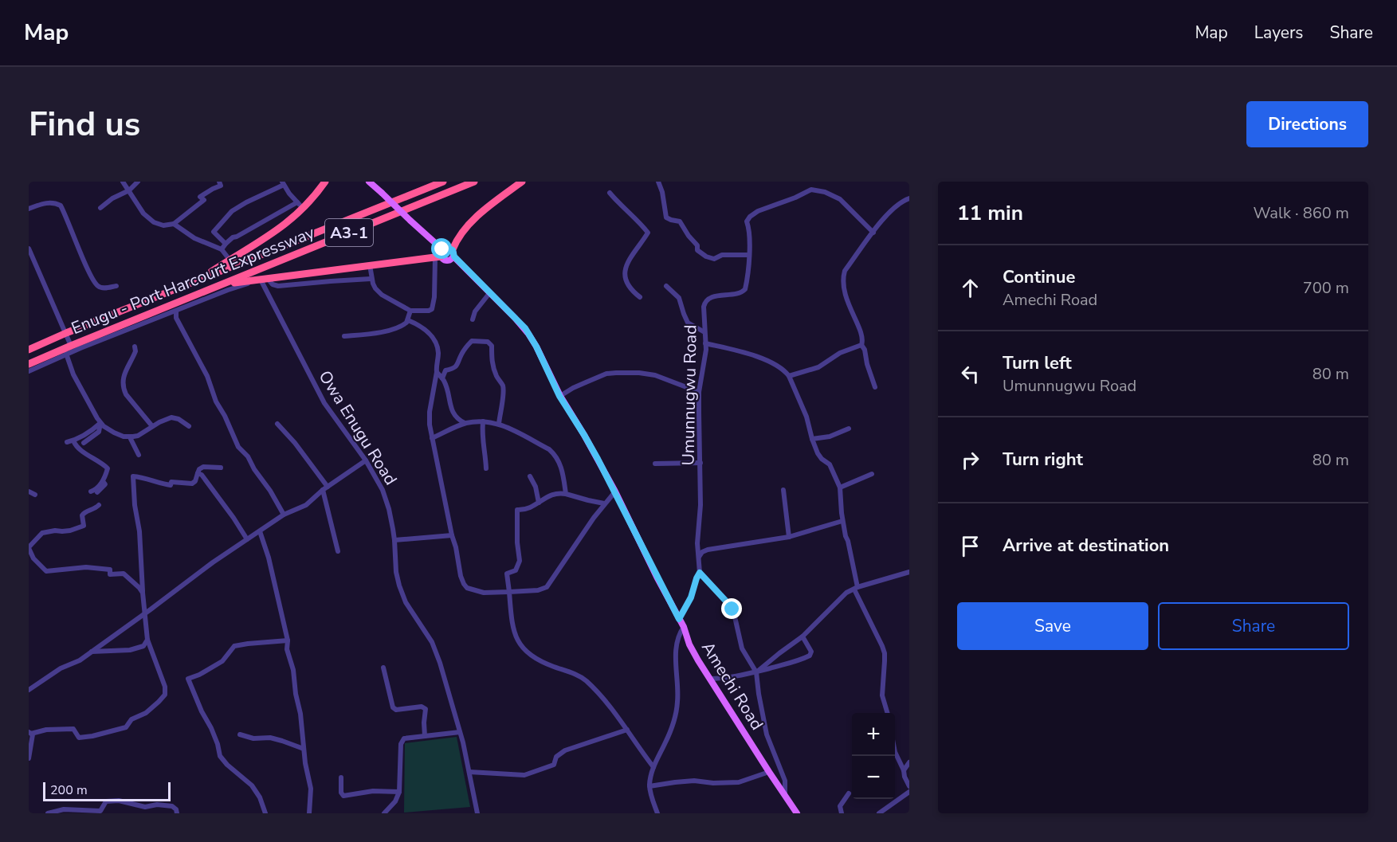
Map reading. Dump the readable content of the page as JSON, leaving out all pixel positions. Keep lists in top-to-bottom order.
{
  "streets": {
    "highway": ["A3-1", "Enugu - Port Harcourt Expressway"],
    "main road": ["Amechi Road"],
    "street": ["Umunnugwu Road", "Owa Enugu Road"]
  },
  "crossings": [
    ["Umunnugwu Road", "Amechi Road"]
  ],
  "scale_bar": "200 m",
  "page": {
    "header": "Map",
    "nav": ["Map", "Layers", "Share"],
    "buttons": [
      "Directions",
      ["Save", "Share"]
    ],
    "title": "Find us",
    "heading": ["11 min", "Walk · 860 m"],
    "list": [
      ["Continue", "Amechi Road", "700 m"],
      ["Turn left", "Umunnugwu Road", "80 m"],
      ["Turn right", "80 m"],
      "Arrive at destination"
    ],
    "map_buttons": ["+", "−"],
    "scale": "200 m"
  }
}
